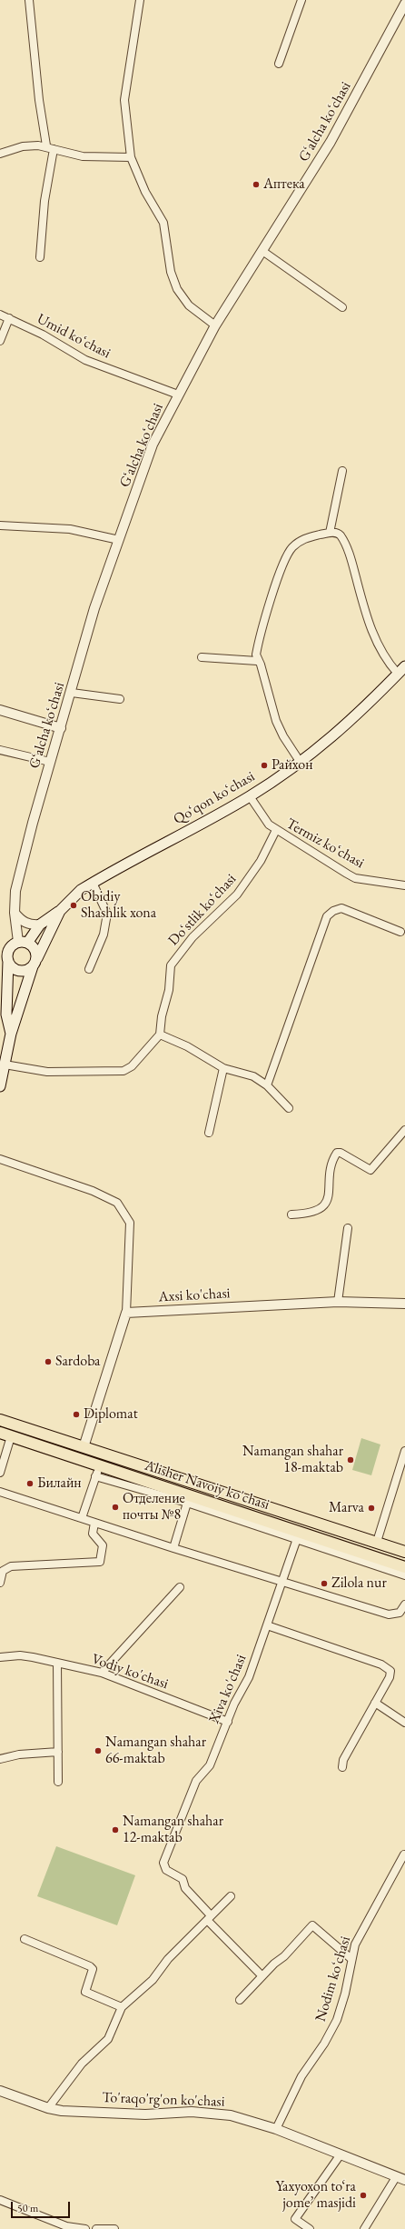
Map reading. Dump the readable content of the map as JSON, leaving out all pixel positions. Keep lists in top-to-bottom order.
{
  "streets": {
    "main road": ["Qoʻqon koʻchasi", "Alisher Navoiy ko'chasi"],
    "street": [
      "Gʻalcha koʻchasi",
      "Umid koʻchasi",
      "Termiz koʻchasi",
      "Doʻstlik koʻchasi",
      "Axsi ko'chasi",
      "Vodiy ko'chasi",
      "Xiva ko'chasi",
      "Nodim koʻchasi",
      "To'raqo'rg'on ko'chasi"
    ]
  },
  "crossings": [
    ["Gʻalcha koʻchasi", "Umid koʻchasi"],
    ["Gʻalcha koʻchasi", "Qoʻqon koʻchasi"],
    ["Qoʻqon koʻchasi", "Termiz koʻchasi"],
    ["Termiz koʻchasi", "Doʻstlik koʻchasi"],
    ["Alisher Navoiy ko'chasi", "Xiva ko'chasi"],
    ["Vodiy ko'chasi", "Xiva ko'chasi"],
    ["Nodim koʻchasi", "To'raqo'rg'on ko'chasi"]
  ],
  "places": [
    "Аптека",
    "Райхон",
    "Obidiy Shashlik xona",
    "Sardoba",
    "Diplomat",
    "Namangan shahar 18-maktab",
    "Билайн",
    "Отделение почты №8",
    "Marva",
    "Zilola nur",
    "Namangan shahar 66-maktab",
    "Namangan shahar 12-maktab",
    "Yaxyoxon to‘ra jome’ masjidi"
  ],
  "scale_bar": "50 m"
}
